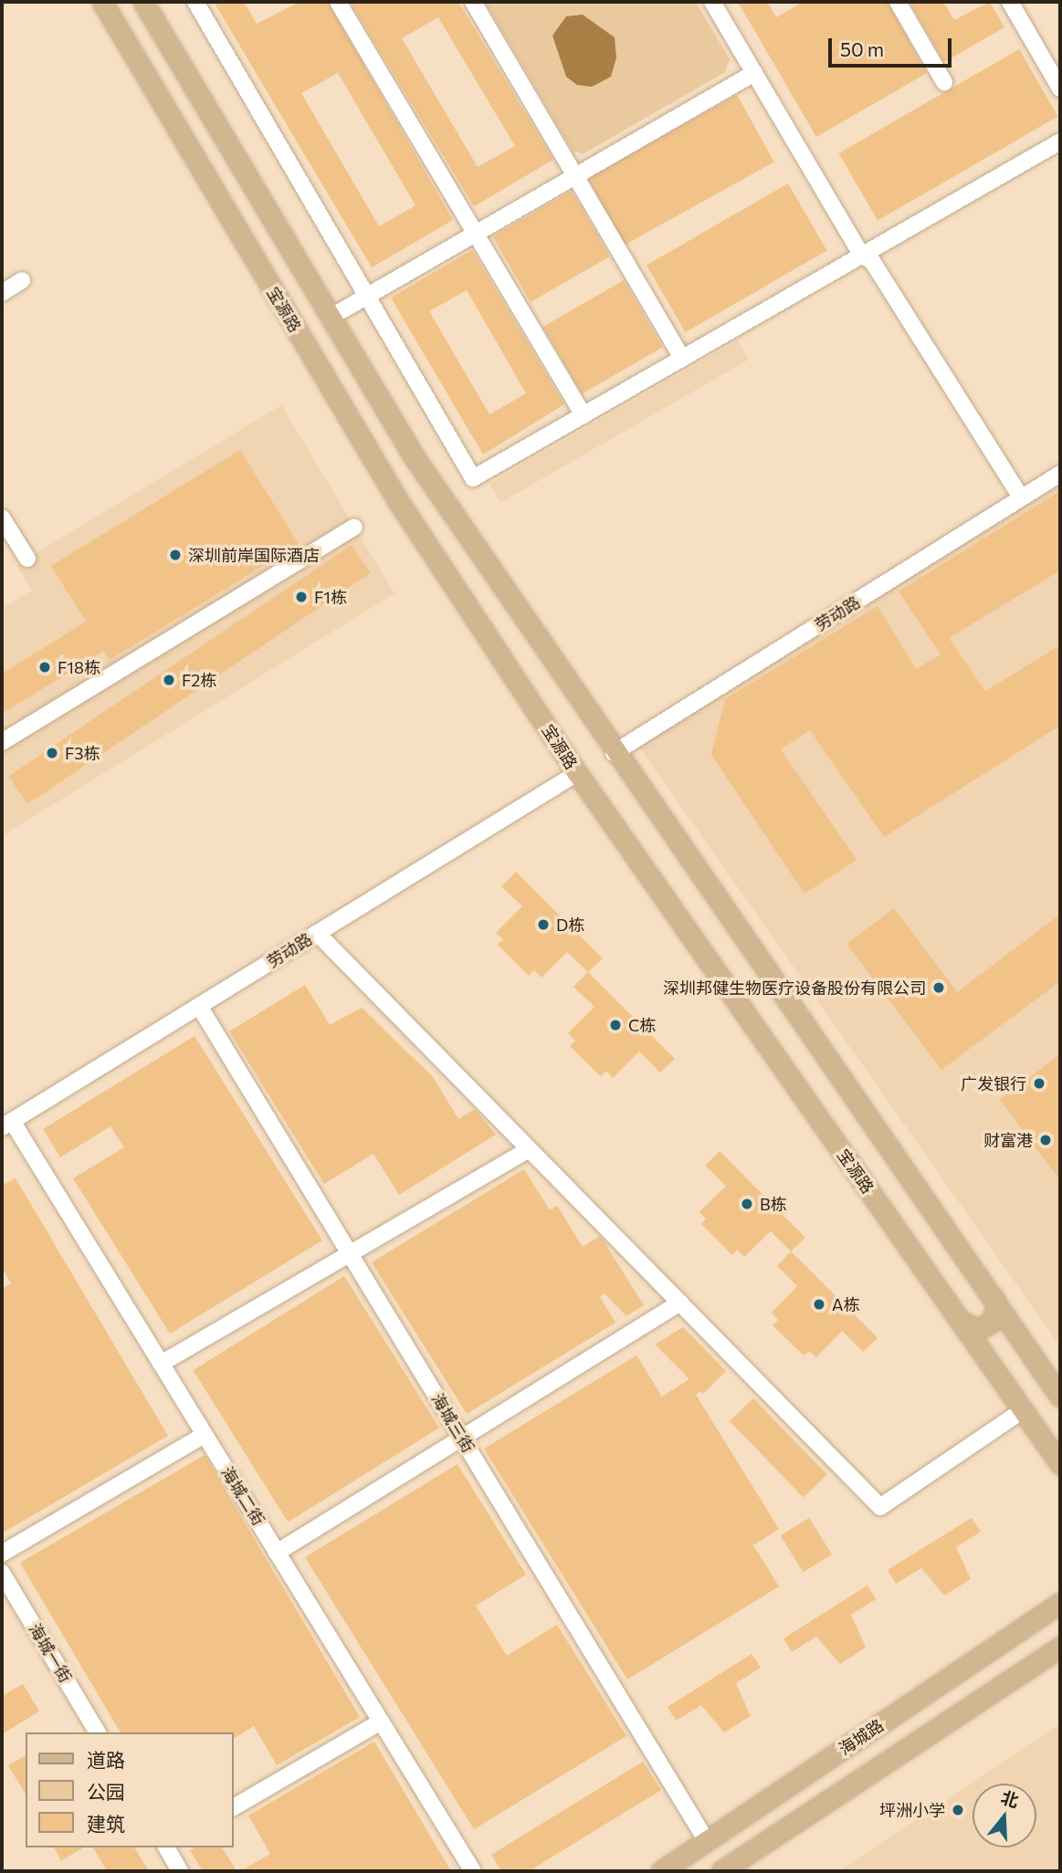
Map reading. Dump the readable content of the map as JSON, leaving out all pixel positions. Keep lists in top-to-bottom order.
{
  "streets": {
    "main road": ["宝源路", "海城路"],
    "street": [
      "劳动路",
      "海城三街",
      "海城二街",
      "海城一街"
    ]
  },
  "crossings": [
    ["宝源路", "劳动路"],
    ["劳动路", "海城三街"],
    ["劳动路", "海城二街"],
    ["海城三街", "海城路"]
  ],
  "places": [
    "深圳前岸国际酒店",
    "F1栋",
    "F18栋",
    "F2栋",
    "F3栋",
    "D栋",
    "深圳邦健生物医疗设备股份有限公司",
    "C栋",
    "广发银行",
    "财富港",
    "B栋",
    "A栋",
    "坪洲小学"
  ],
  "legend": ["道路", "公园", "建筑"],
  "scale_bar": "50 m",
  "north": "top"
}
